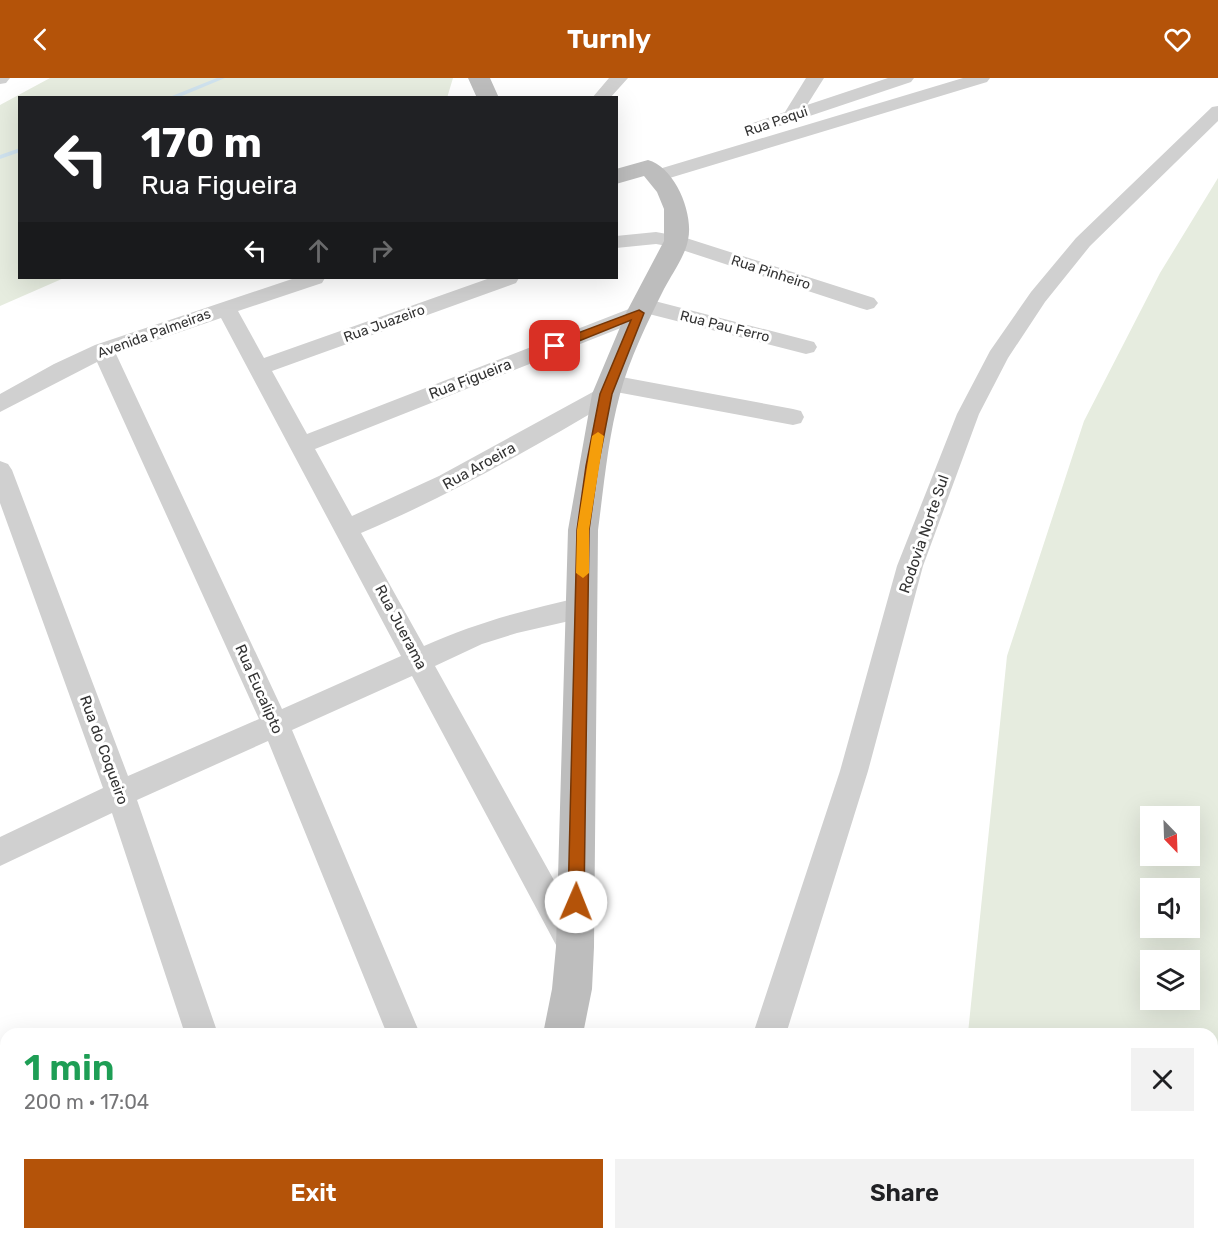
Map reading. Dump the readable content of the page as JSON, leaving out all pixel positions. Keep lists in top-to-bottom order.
{
  "streets": {
    "street": [
      "Rua Pequi",
      "Rua Pinheiro",
      "Rua Juazeiro",
      "Rua Pau Ferro",
      "Avenida Palmeiras",
      "Rua Figueira",
      "Rua Aroeira",
      "Rodovia Norte Sul",
      "Rua Juerama",
      "Rua Eucalipto",
      "Rua do Coqueiro"
    ]
  },
  "crossings": [
    ["Rua Juazeiro", "Rua Juerama"],
    ["Rua Pau Ferro", "Rua Figueira"],
    ["Avenida Palmeiras", "Rua Juerama"],
    ["Avenida Palmeiras", "Rua Eucalipto"],
    ["Rua Figueira", "Rua Juerama"],
    ["Rua Aroeira", "Rua Juerama"]
  ],
  "north": "bottom right",
  "page": {
    "header": "Turnly",
    "turn": ["170 m", "Rua Figueira"],
    "heading": ["1 min", "200 m · 17:04"],
    "buttons": ["Exit", "Share"]
  }
}
